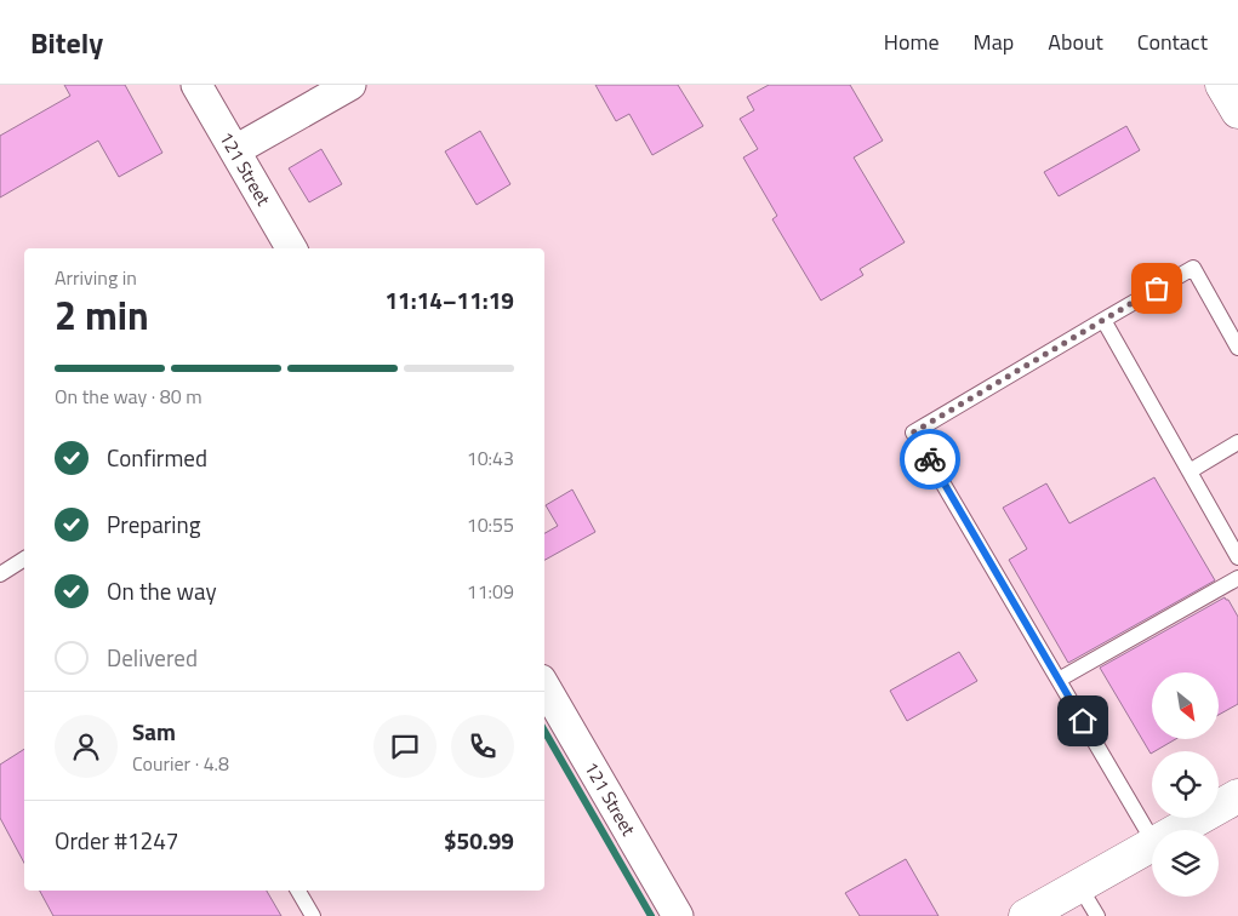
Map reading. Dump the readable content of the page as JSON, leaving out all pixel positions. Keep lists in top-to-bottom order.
{
  "streets": {
    "street": ["121 Street"]
  },
  "north": "bottom right",
  "page": {
    "header": "Bitely",
    "nav": [
      "Home",
      "Map",
      "About",
      "Contact"
    ],
    "heading": ["2 min", "Arriving in", "11:14–11:19"],
    "panel": [
      "Sam",
      "Courier · 4.8",
      "Order #1247",
      "$50.99"
    ],
    "bar": "On the way · 80 m",
    "list": [
      ["Confirmed", "10:43"],
      ["Preparing", "10:55"],
      ["On the way", "11:09"],
      "Delivered"
    ]
  }
}
